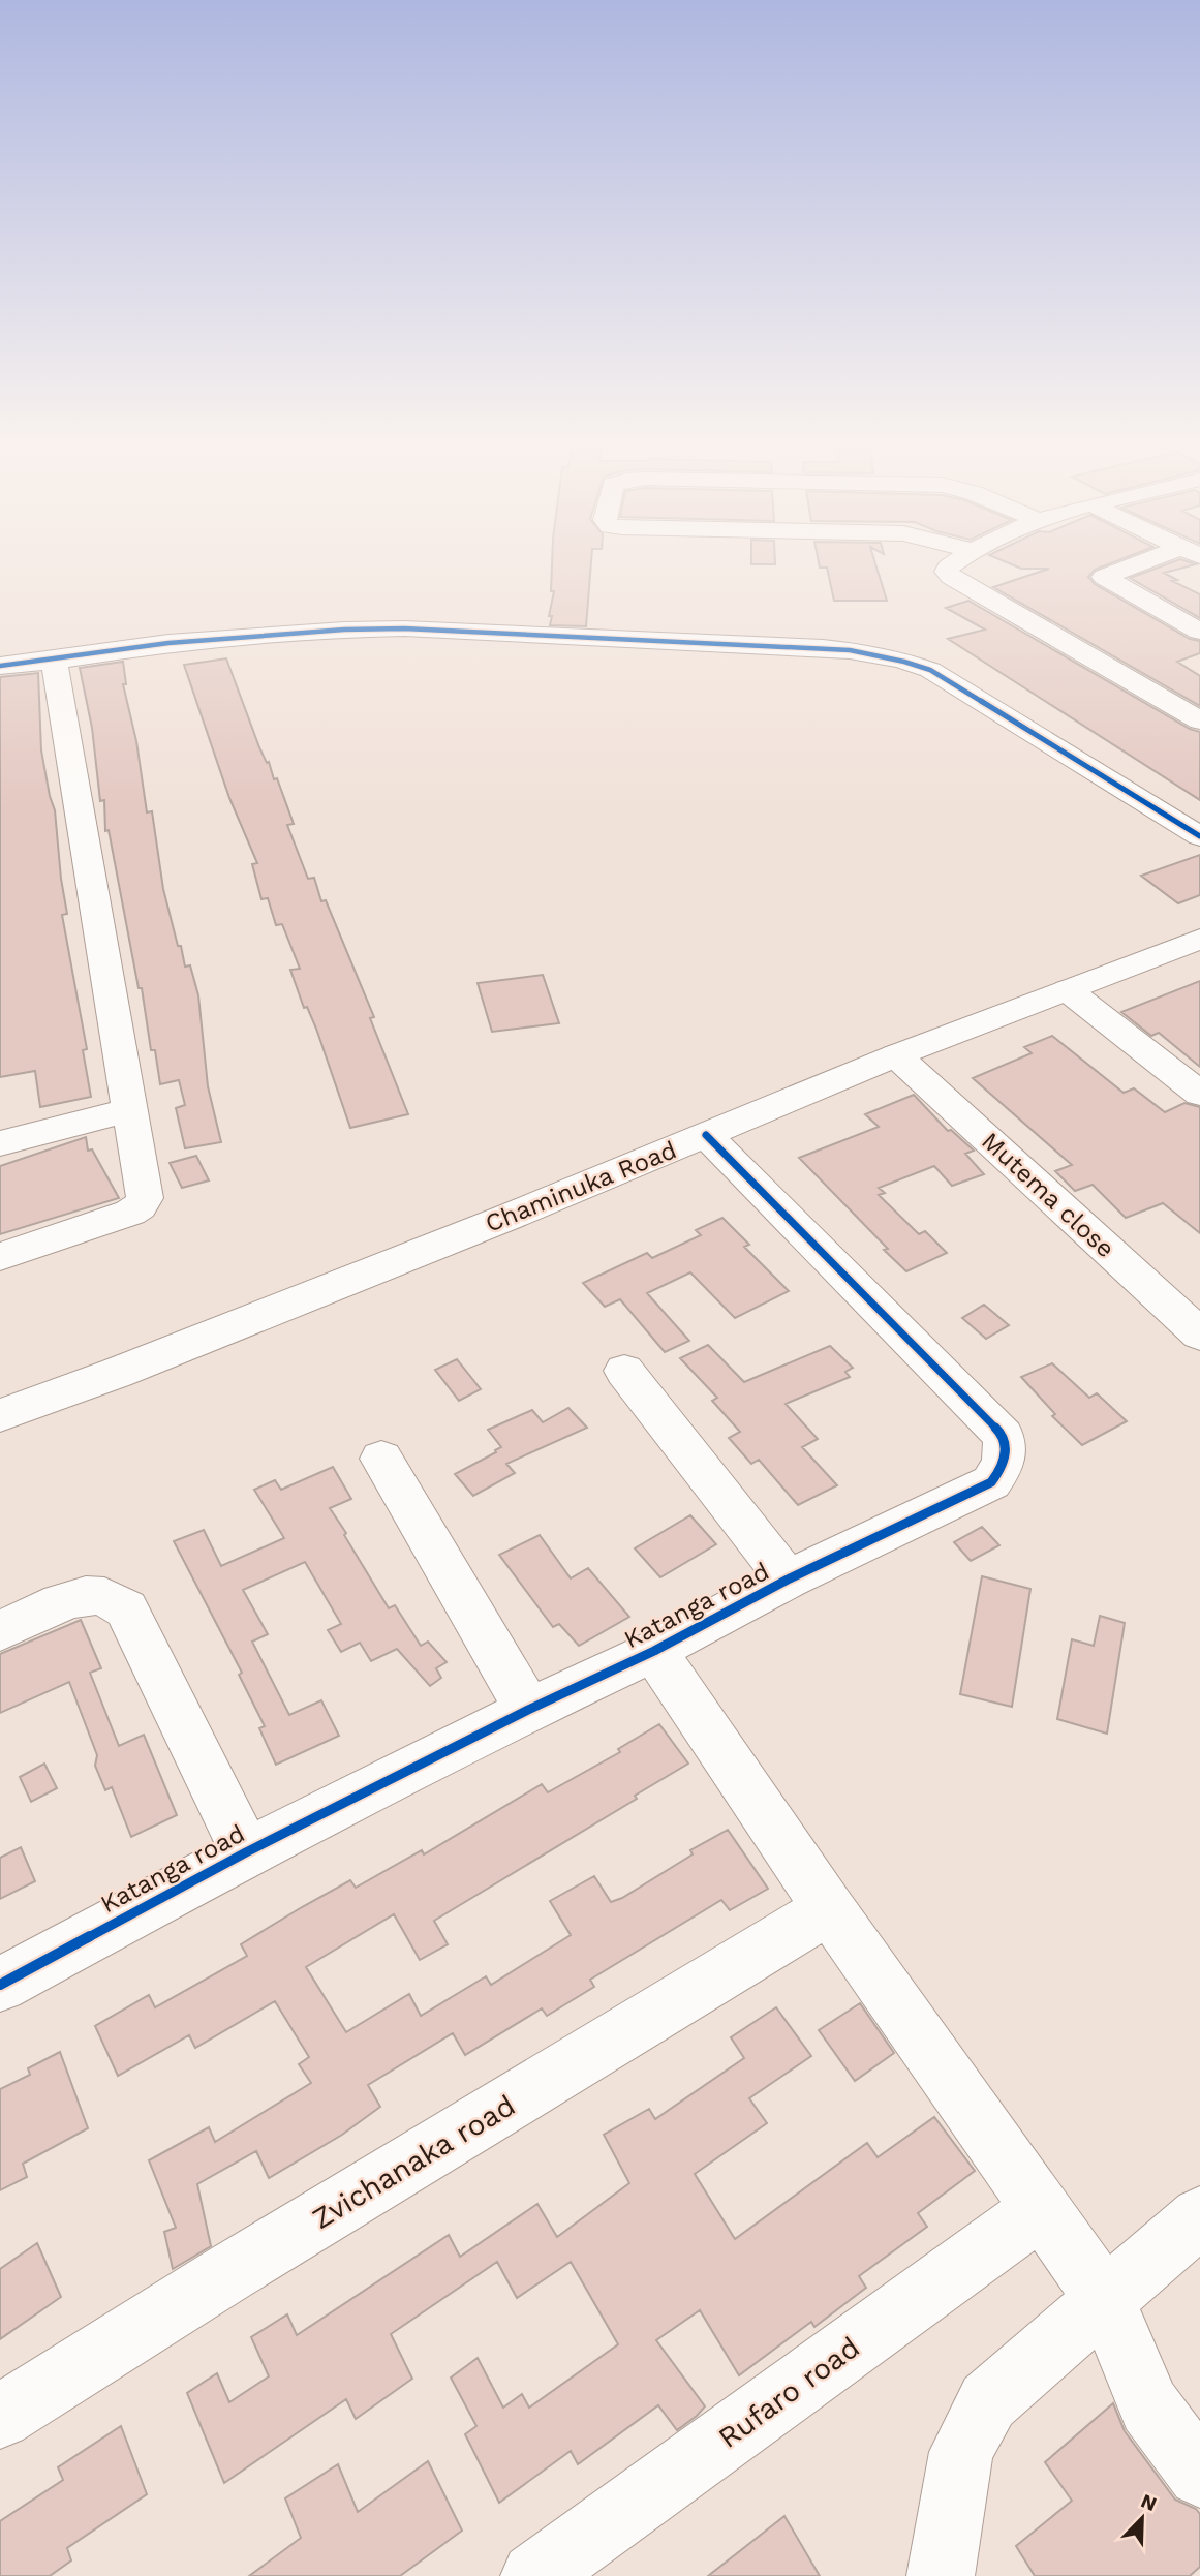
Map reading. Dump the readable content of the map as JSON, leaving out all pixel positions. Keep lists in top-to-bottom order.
{
  "streets": {
    "street": [
      "Chaminuka Road",
      "Mutema close",
      "Katanga road",
      "Zvichanaka road",
      "Rufaro road"
    ]
  },
  "crossings": [
    ["Chaminuka Road", "Mutema close"],
    ["Chaminuka Road", "Katanga road"]
  ],
  "north": "top right"
}
